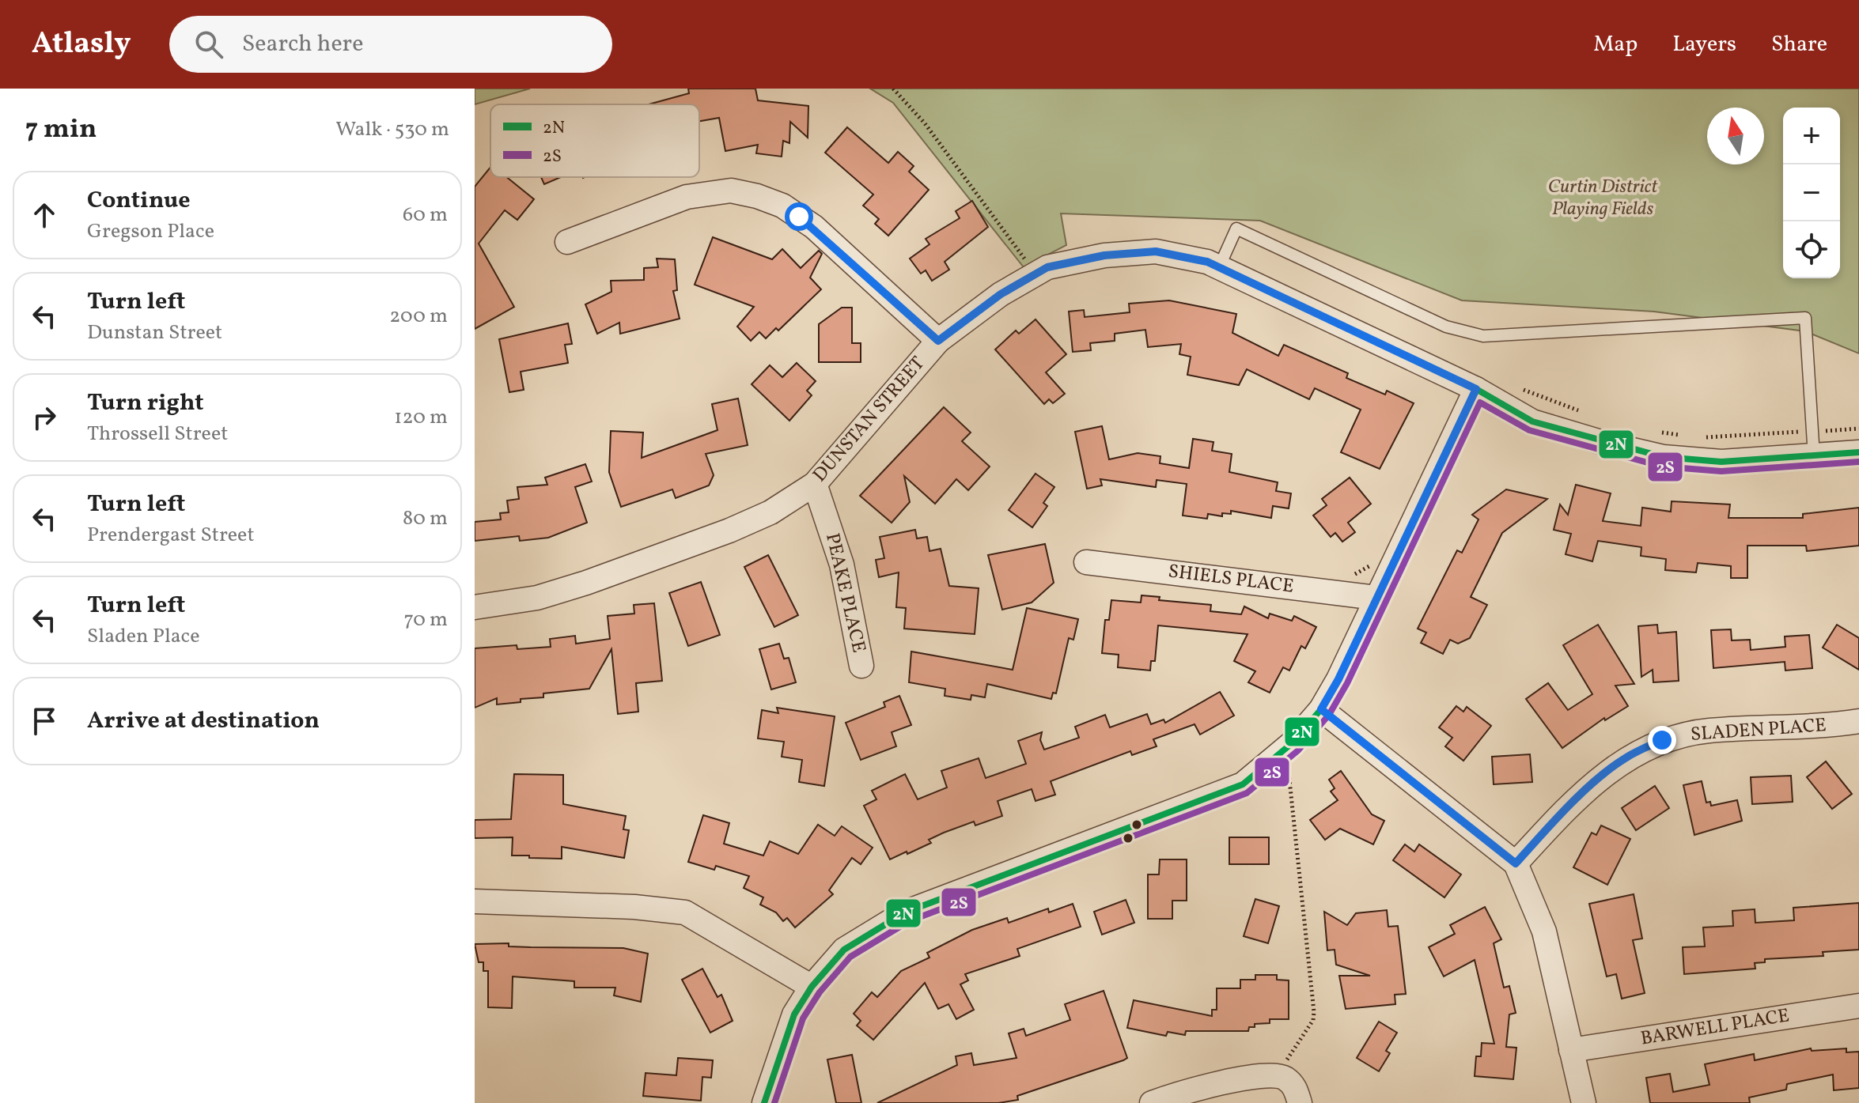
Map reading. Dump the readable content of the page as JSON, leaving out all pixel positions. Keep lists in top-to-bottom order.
{
  "streets": {
    "street": [
      "DUNSTAN STREET",
      "SHIELS PLACE",
      "PEAKE PLACE",
      "SLADEN PLACE",
      "BARWELL PLACE"
    ]
  },
  "crossings": [
    ["DUNSTAN STREET", "PEAKE PLACE"]
  ],
  "parks": ["Curtin District Playing Fields"],
  "lines": ["transit line 2N", "transit line 2S"],
  "legend": ["2N", "2S"],
  "north": "top",
  "page": {
    "header": "Atlasly",
    "search": "Search here",
    "nav": ["Map", "Layers", "Share"],
    "heading": ["7 min", "Walk · 530 m"],
    "map_buttons": ["+", "−"],
    "list": [
      ["Continue", "Gregson Place", "60 m"],
      ["Turn left", "Dunstan Street", "200 m"],
      ["Turn right", "Throssell Street", "120 m"],
      ["Turn left", "Prendergast Street", "80 m"],
      ["Turn left", "Sladen Place", "70 m"],
      "Arrive at destination"
    ]
  }
}
